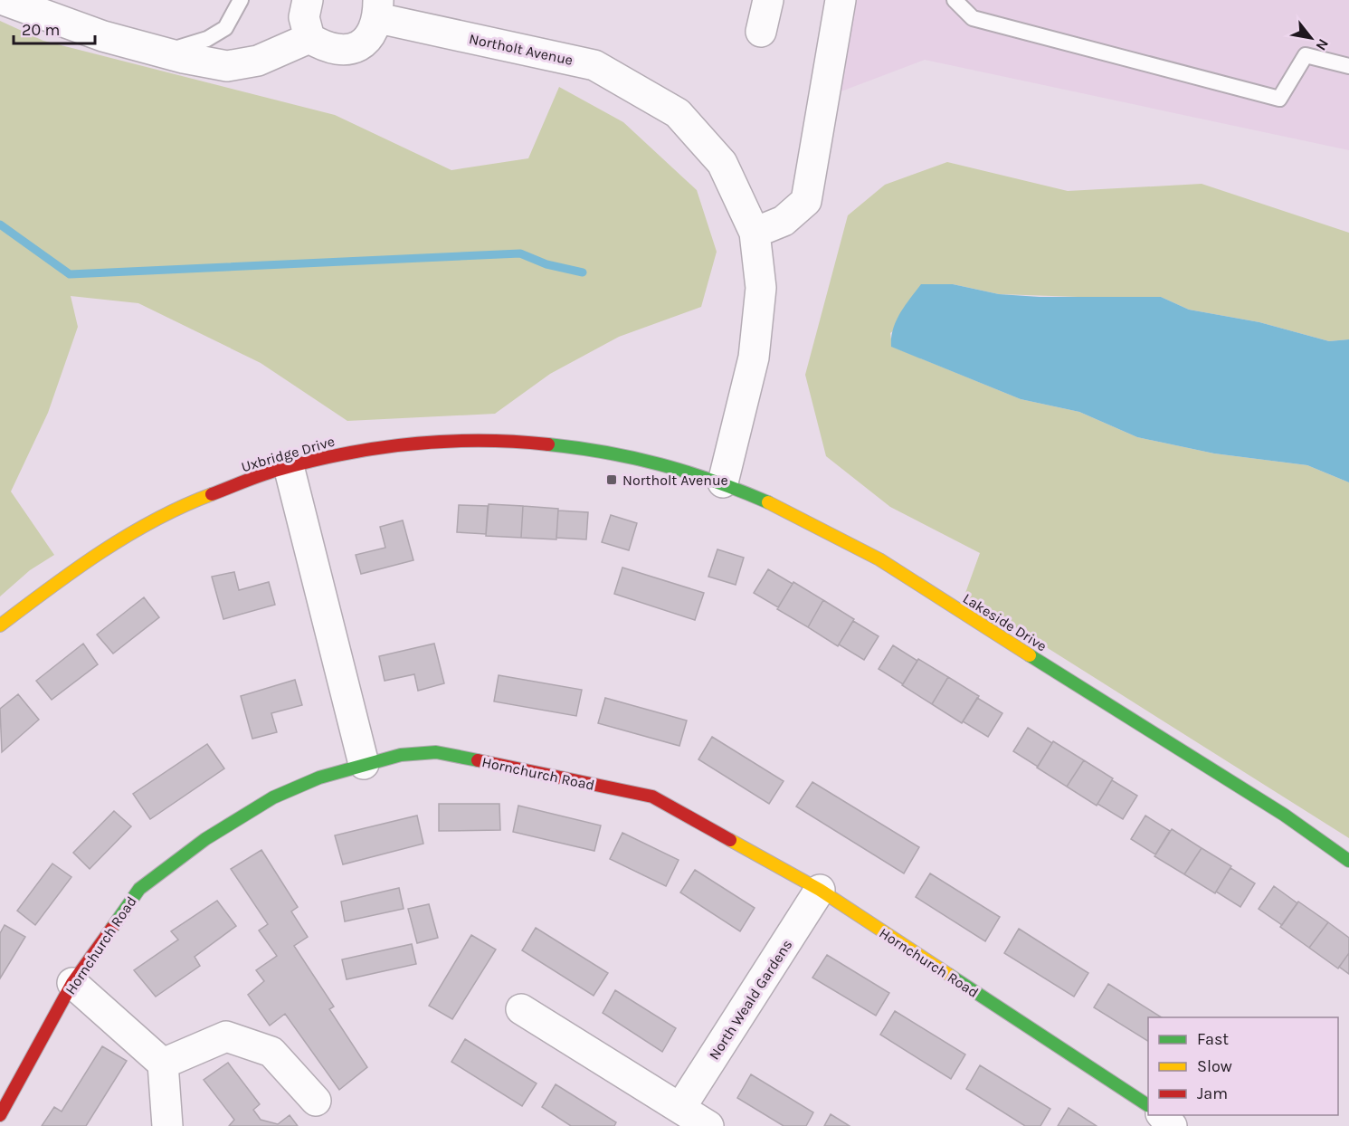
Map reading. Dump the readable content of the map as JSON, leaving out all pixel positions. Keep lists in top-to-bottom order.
{
  "streets": {
    "street": [
      "Northolt Avenue",
      "Uxbridge Drive",
      "Lakeside Drive",
      "Hornchurch Road",
      "North Weald Gardens"
    ]
  },
  "crossings": [
    ["Northolt Avenue", "Lakeside Drive"],
    ["Uxbridge Drive", "Lakeside Drive"],
    ["Hornchurch Road", "North Weald Gardens"]
  ],
  "places": {
    "transit": ["Northolt Avenue"]
  },
  "legend": ["Fast", "Slow", "Jam"],
  "scale_bar": "20 m",
  "north": "bottom right"
}
